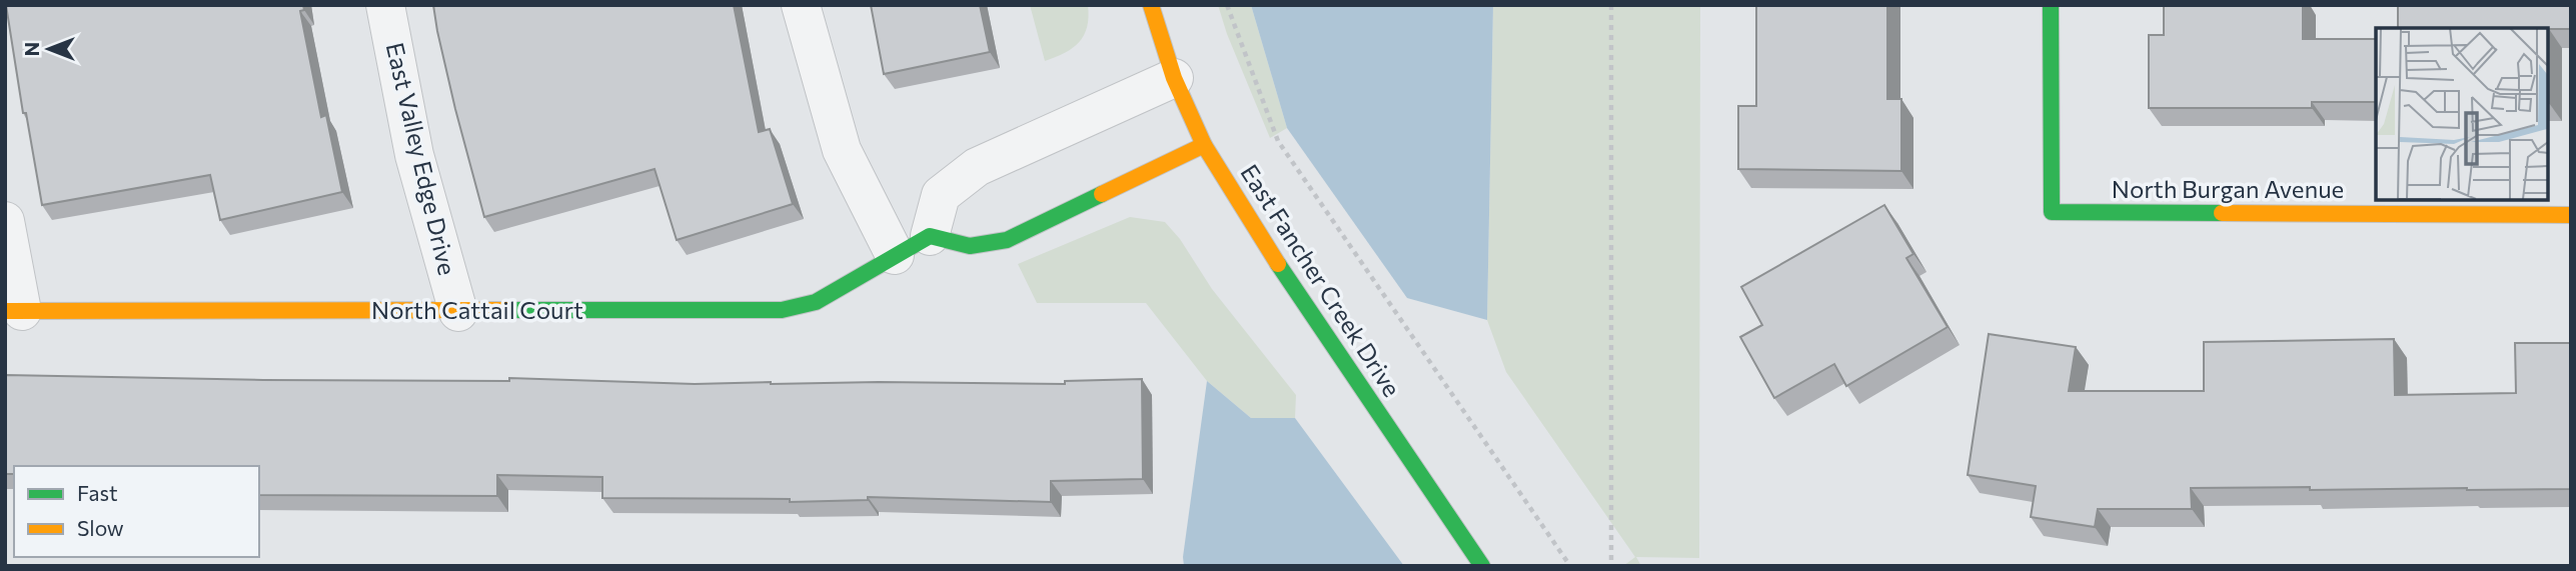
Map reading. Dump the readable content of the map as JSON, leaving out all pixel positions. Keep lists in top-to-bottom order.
{
  "streets": {
    "street": [
      "East Valley Edge Drive",
      "North Burgan Avenue",
      "East Fancher Creek Drive",
      "North Cattail Court"
    ]
  },
  "crossings": [
    ["East Valley Edge Drive", "North Cattail Court"]
  ],
  "legend": ["Fast", "Slow"],
  "north": "left"
}
